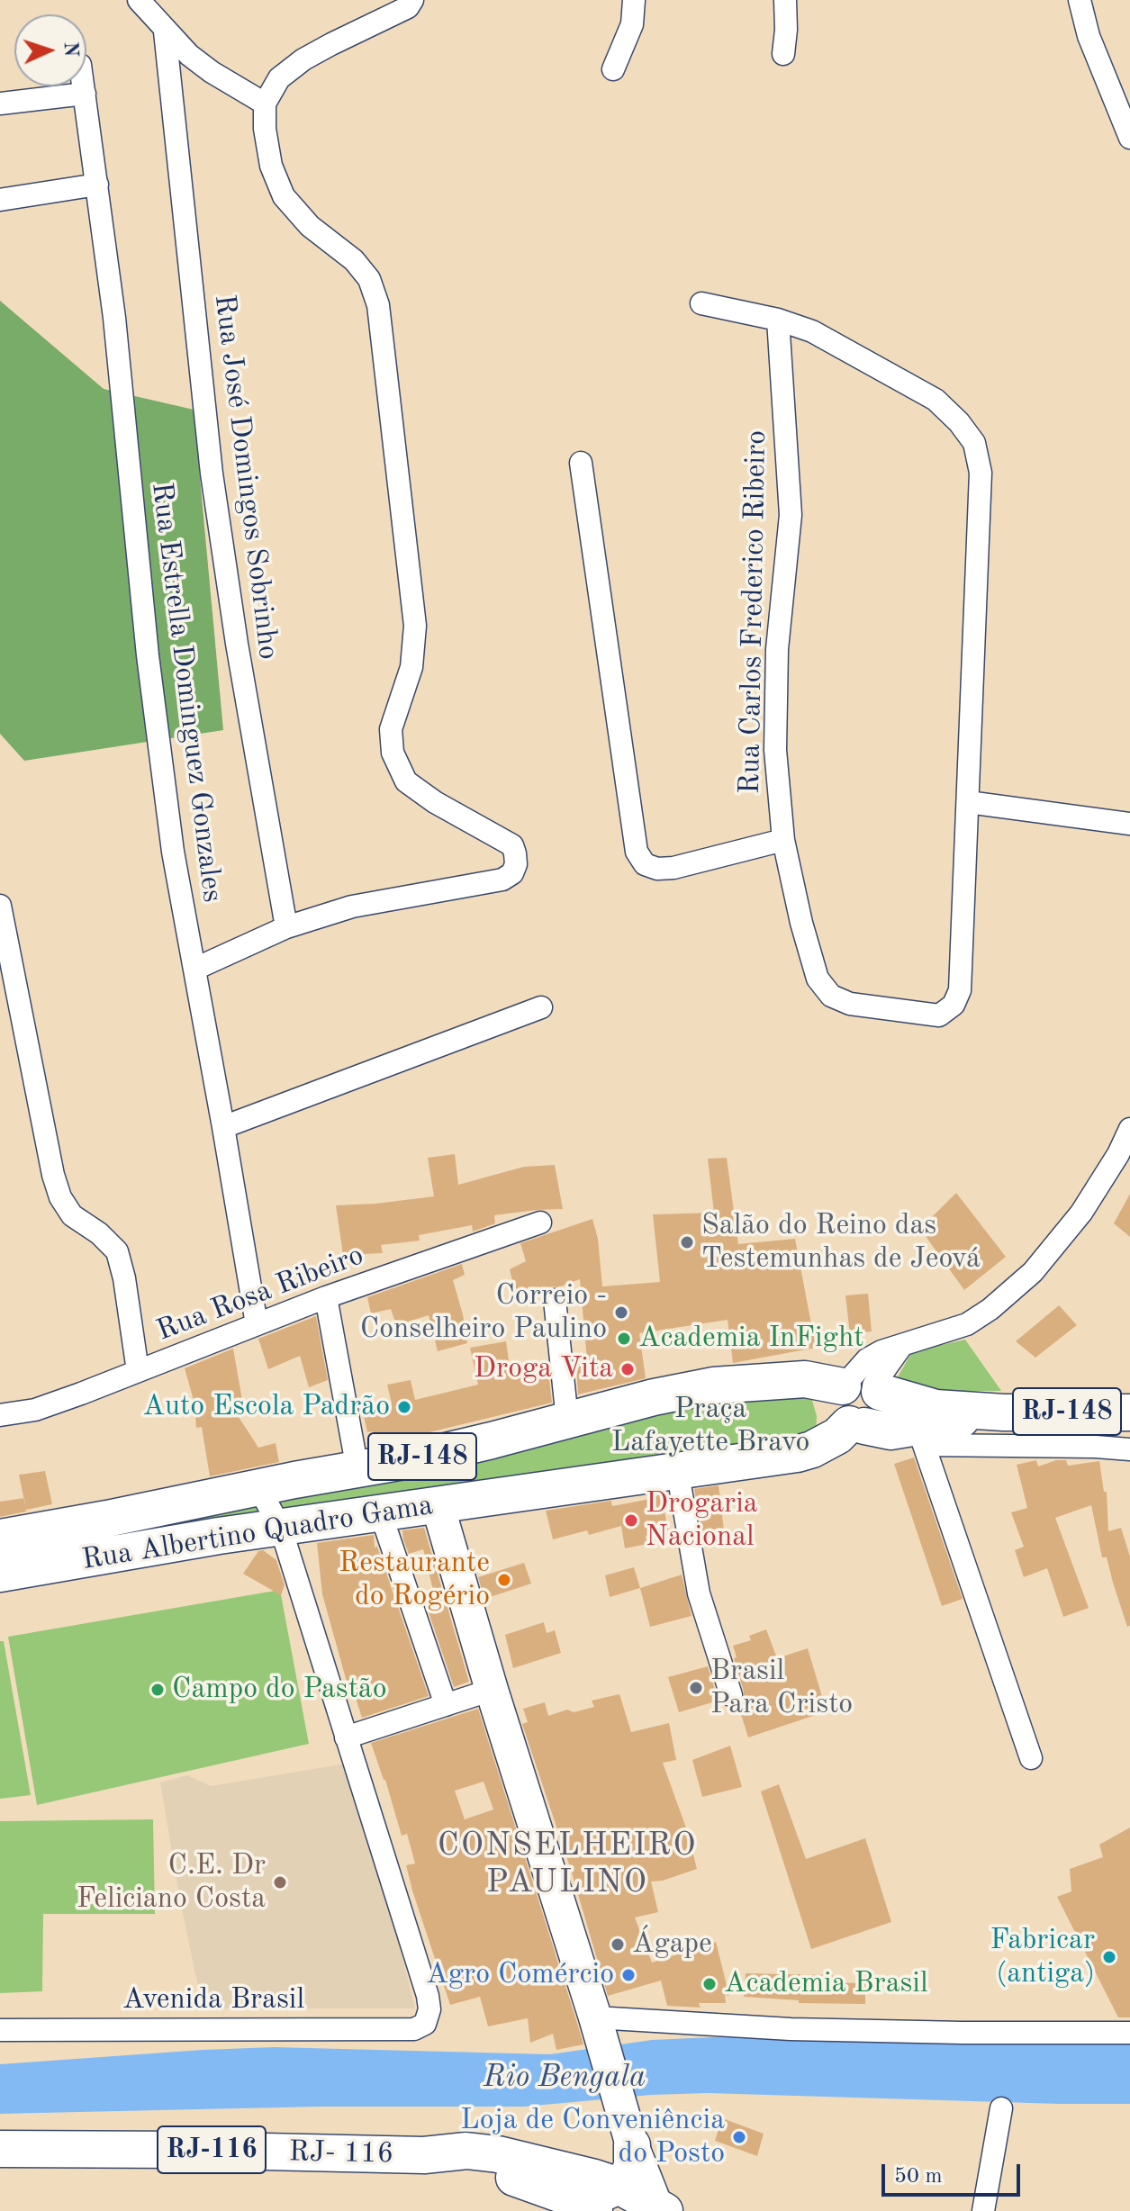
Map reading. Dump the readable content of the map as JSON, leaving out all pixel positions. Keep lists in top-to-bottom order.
{
  "streets": {
    "main road": [
      "RJ-148",
      "Rua Albertino Quadro Gama",
      "RJ-116",
      "RJ- 116"
    ],
    "street": [
      "Rua José Domingos Sobrinho",
      "Rua Carlos Frederico Ribeiro",
      "Rua Estrella Dominguez Gonzales",
      "Rua Rosa Ribeiro",
      "Avenida Brasil"
    ]
  },
  "crossings": [
    ["Rua Estrella Dominguez Gonzales", "Rua Rosa Ribeiro"],
    ["RJ-148", "Rua Albertino Quadro Gama"]
  ],
  "districts": ["CONSELHEIRO PAULINO"],
  "water": ["Rio Bengala"],
  "parks": ["Praça Lafayette Bravo"],
  "places": [
    "Salão do Reino das Testemunhas de Jeová",
    "Correio - Conselheiro Paulino",
    "Academia InFight",
    "Droga Vita",
    "Auto Escola Padrão",
    "Drogaria Nacional",
    "Restaurante do Rogério",
    "Brasil Para Cristo",
    "Campo do Pastão",
    "C.E. Dr Feliciano Costa",
    "Ágape",
    "Fabricar (antiga)",
    "Agro Comércio",
    "Academia Brasil",
    "Loja de Conveniência do Posto"
  ],
  "scale_bar": "50 m",
  "north": "right"
}
